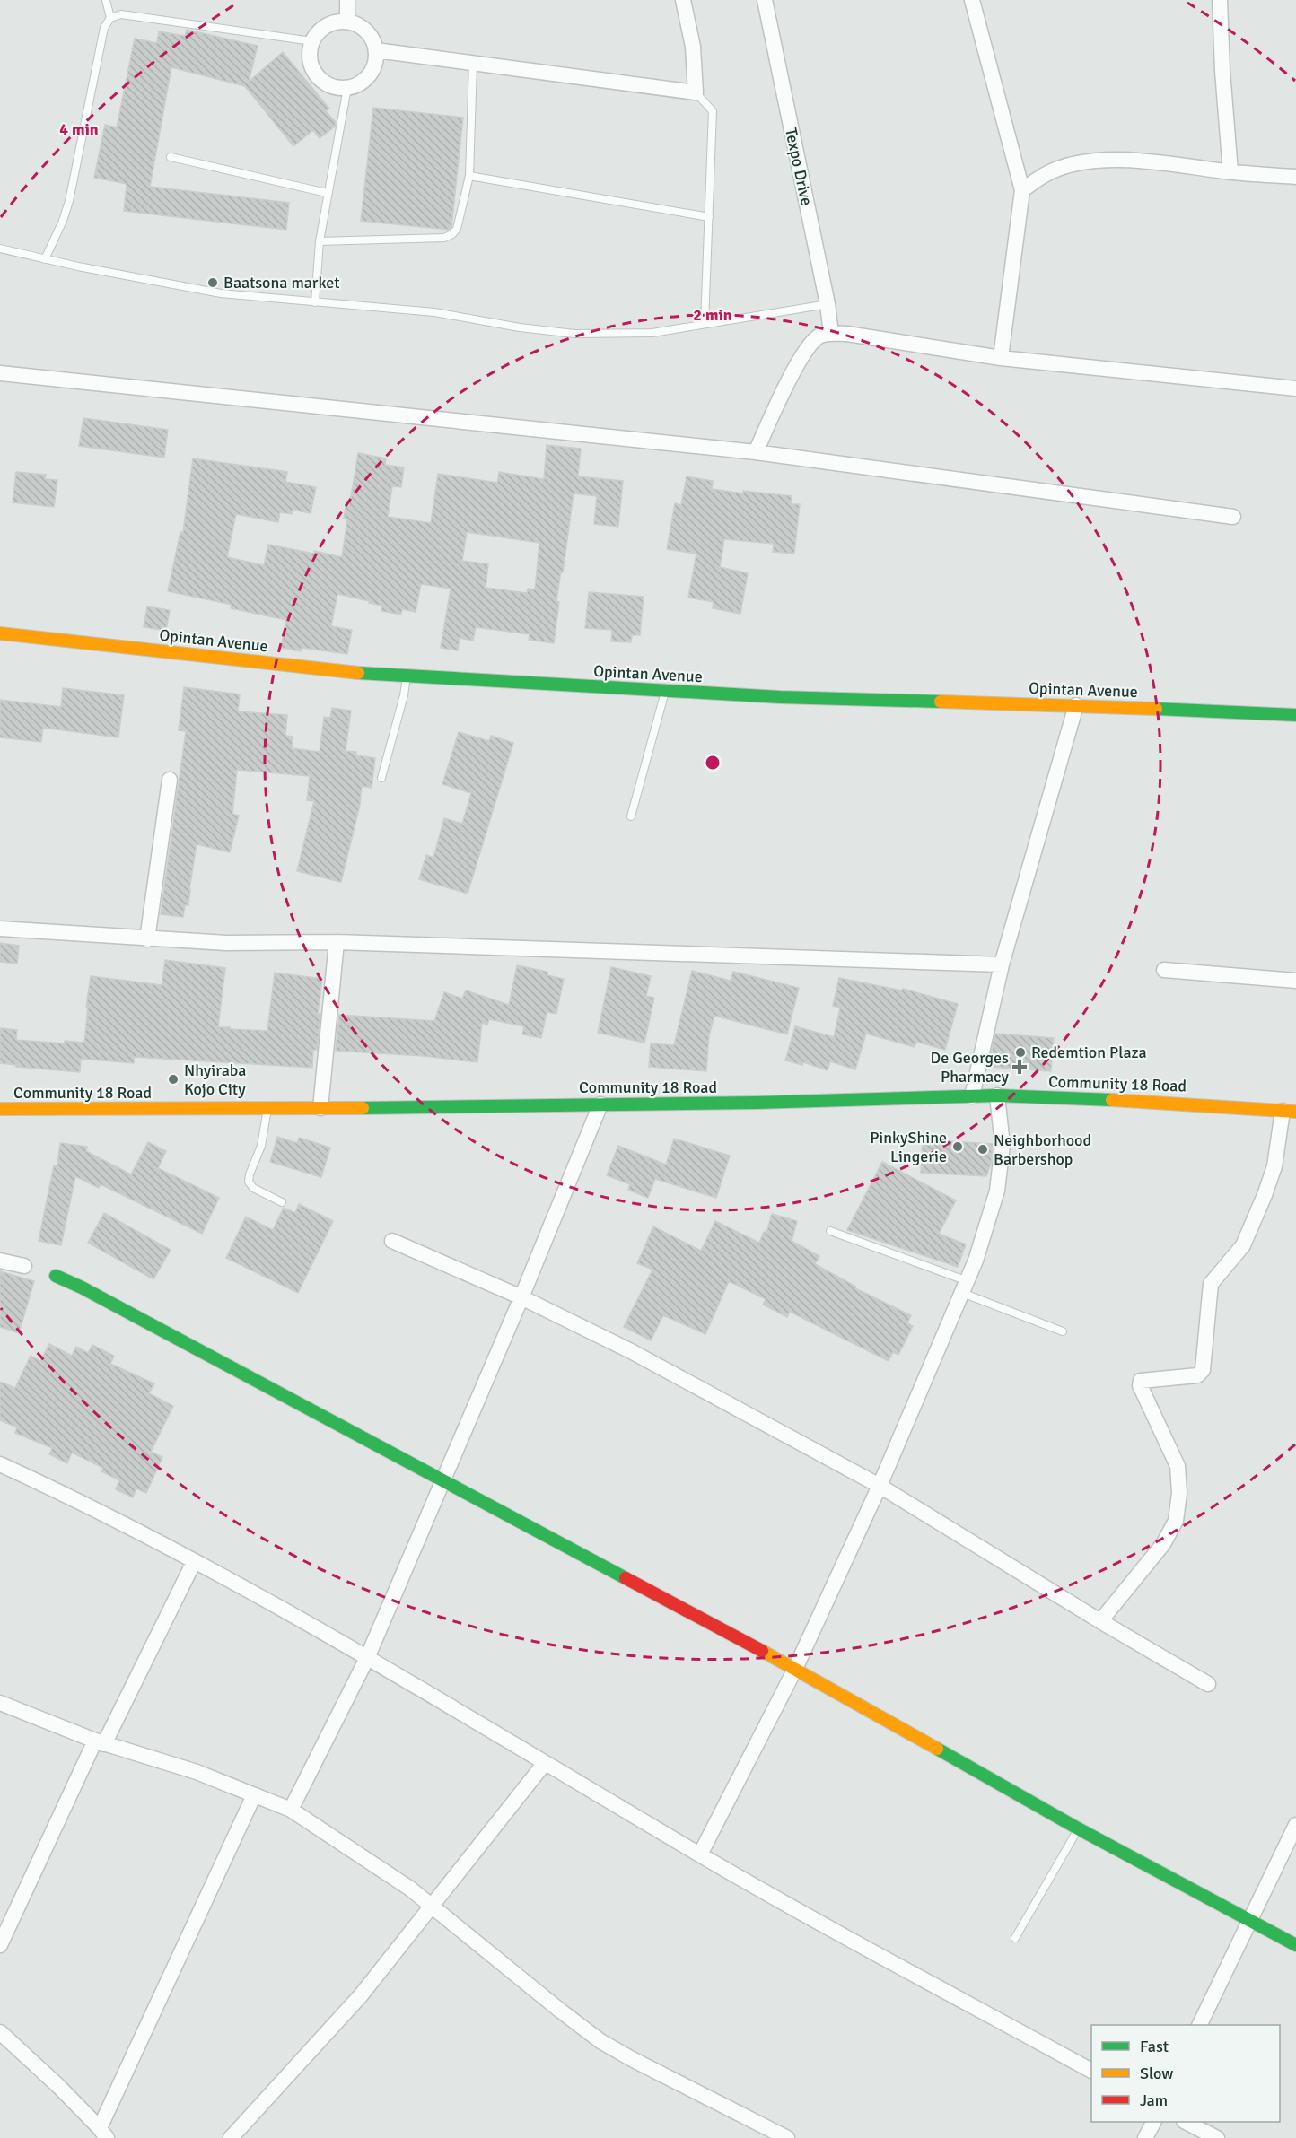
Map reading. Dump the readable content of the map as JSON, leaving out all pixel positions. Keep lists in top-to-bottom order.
{
  "streets": {
    "street": ["Texpo Drive", "Opintan Avenue", "Community 18 Road"]
  },
  "places": {
    "other": [
      "Baatsona market",
      "Redemtion Plaza",
      "Nhyiraba Kojo City",
      "PinkyShine Lingerie",
      "Neighborhood Barbershop"
    ],
    "health": ["De Georges Pharmacy"]
  },
  "legend": ["Fast", "Slow", "Jam"],
  "rings": ["4 min", "2 min"]
}
